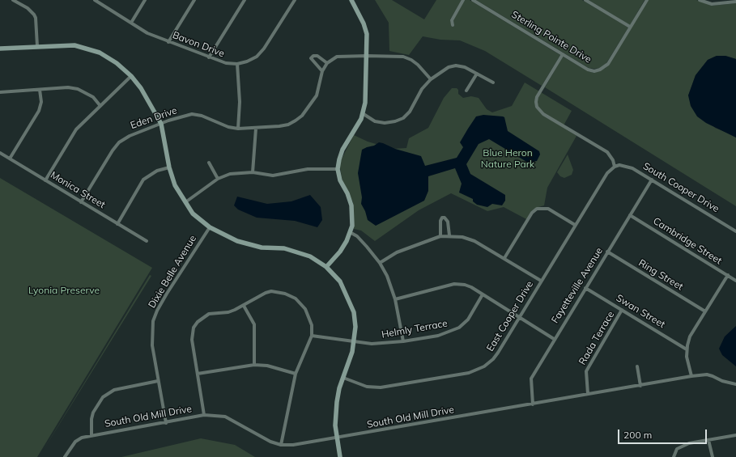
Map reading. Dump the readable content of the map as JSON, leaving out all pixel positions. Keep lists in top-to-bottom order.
{
  "streets": {
    "street": [
      "Sterling Pointe Drive",
      "Bavon Drive",
      "Eden Drive",
      "South Cooper Drive",
      "Monica Street",
      "Cambridge Street",
      "Dixie Belle Avenue",
      "Ring Street",
      "Fayetteville Avenue",
      "Swan Street",
      "East Cooper Drive",
      "Helmly Terrace",
      "Rada Terrace",
      "South Old Mill Drive"
    ]
  },
  "crossings": [
    ["Eden Drive", "Monica Street"],
    ["South Cooper Drive", "Fayetteville Avenue"],
    ["South Cooper Drive", "East Cooper Drive"],
    ["Cambridge Street", "Fayetteville Avenue"],
    ["Dixie Belle Avenue", "South Old Mill Drive"],
    ["Ring Street", "Fayetteville Avenue"],
    ["Fayetteville Avenue", "Swan Street"],
    ["Fayetteville Avenue", "South Old Mill Drive"],
    ["Swan Street", "Rada Terrace"],
    ["Rada Terrace", "South Old Mill Drive"]
  ],
  "parks": ["Blue Heron Nature Park", "Lyonia Preserve"],
  "scale_bar": "200 m"
}
